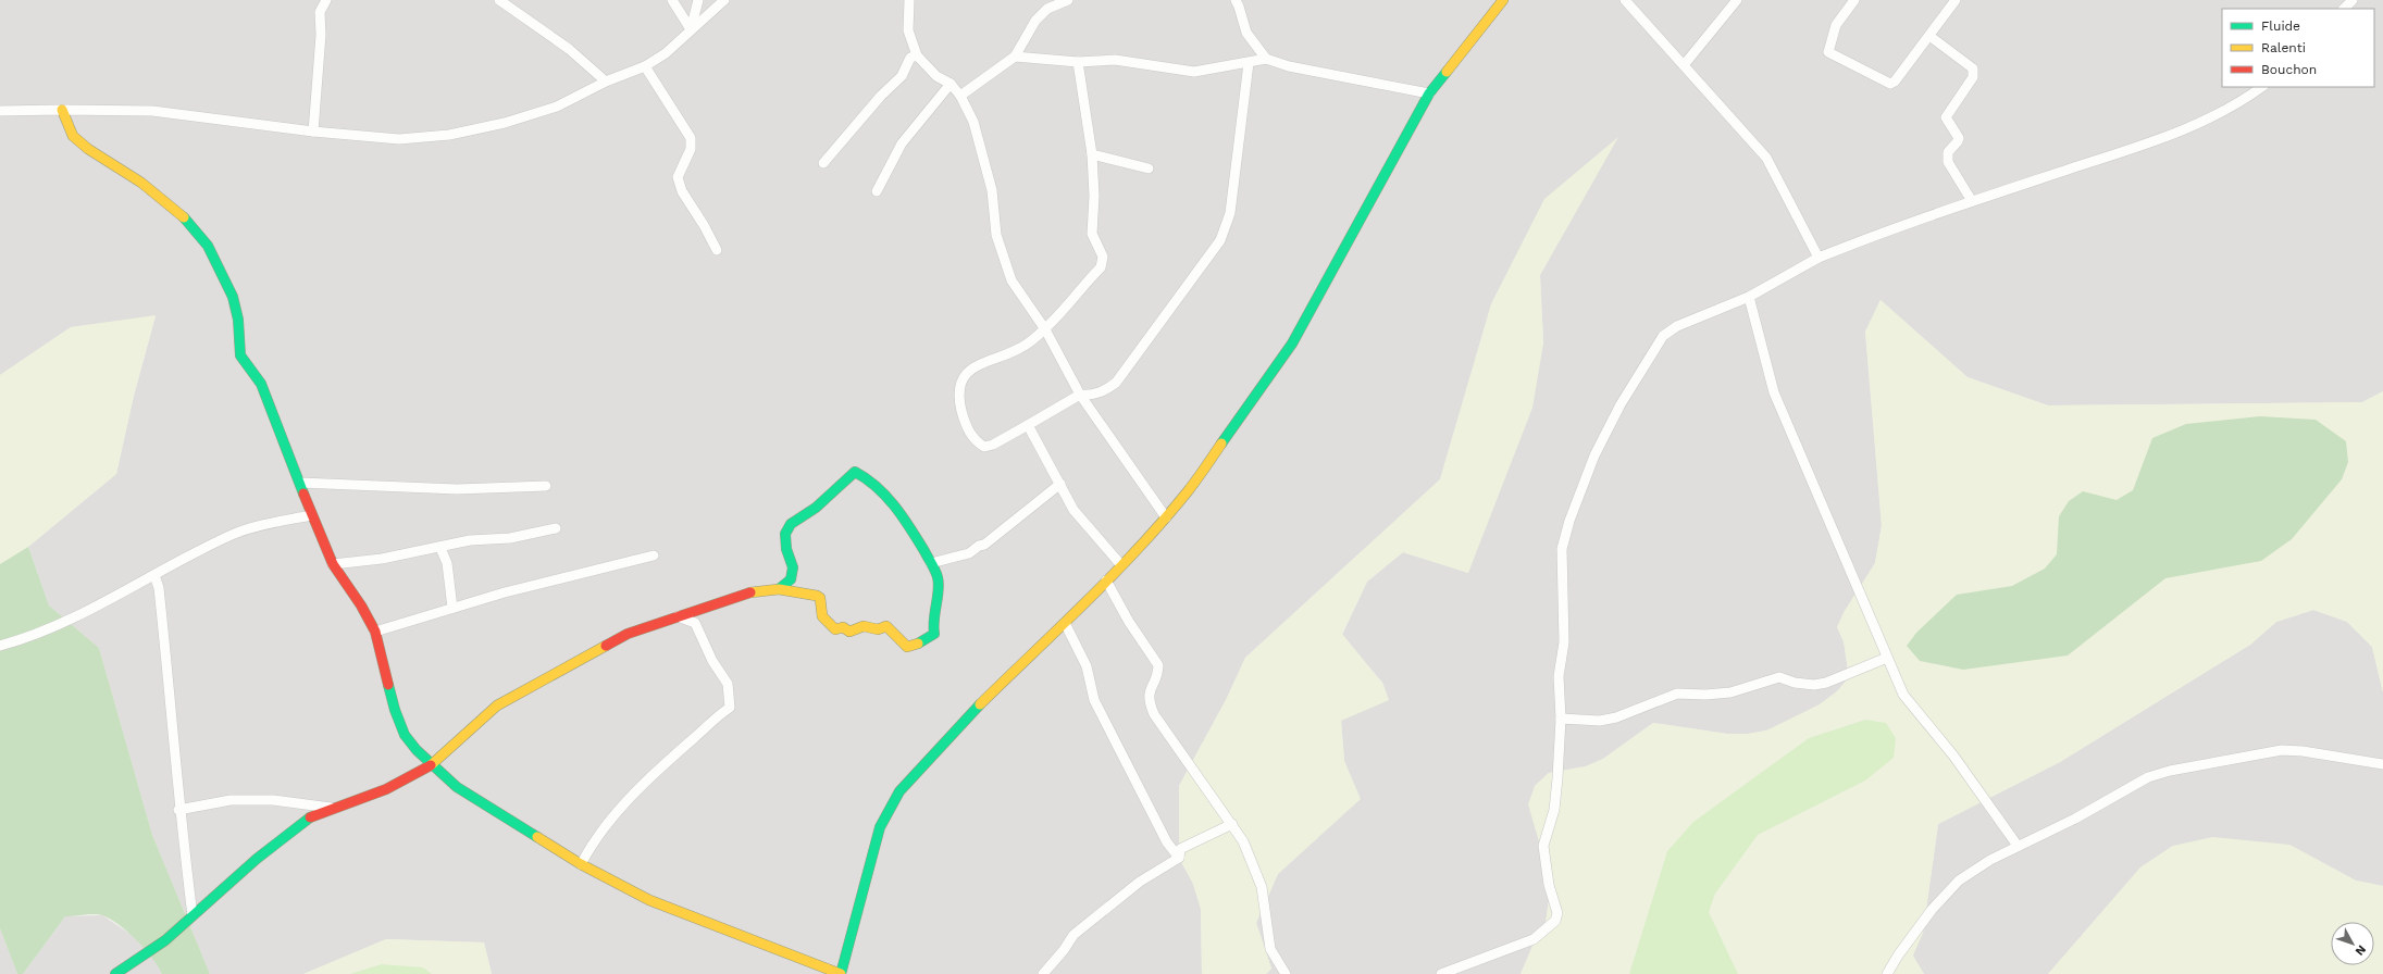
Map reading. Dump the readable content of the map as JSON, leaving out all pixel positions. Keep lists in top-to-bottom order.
{
  "legend": ["Fluide", "Ralenti", "Bouchon"],
  "north": "bottom right"
}
